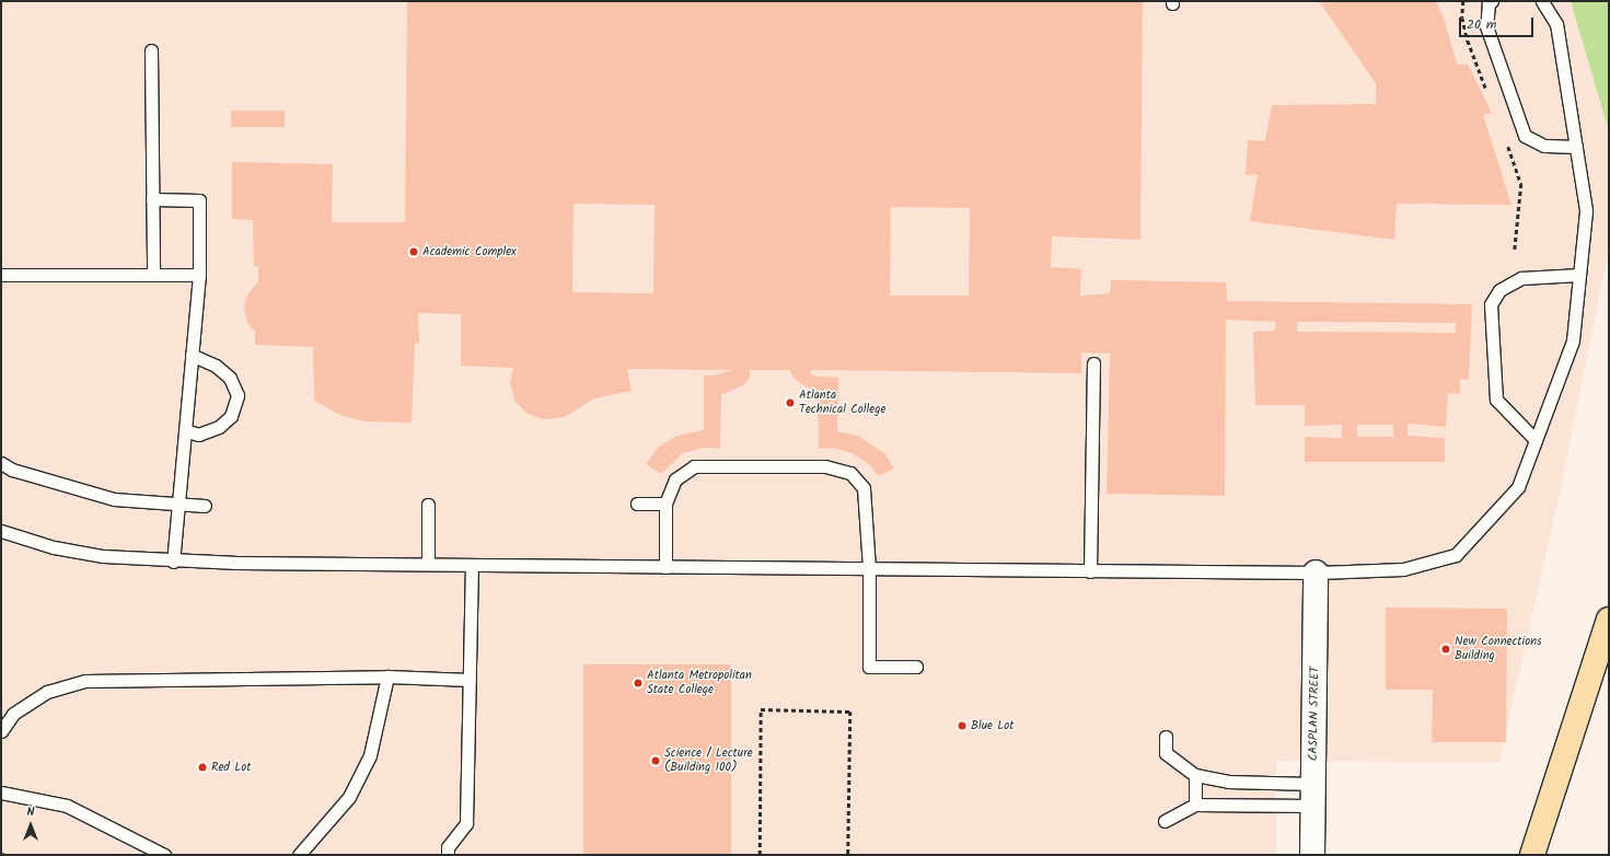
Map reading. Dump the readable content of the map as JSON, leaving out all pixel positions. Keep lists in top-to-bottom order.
{
  "streets": {
    "street": ["CASPLAN STREET"]
  },
  "places": [
    "Academic Complex",
    "Atlanta Technical College",
    "New Connections Building",
    "Atlanta Metropolitan State College",
    "Blue Lot",
    "Science / Lecture (Building 100)",
    "Red Lot"
  ],
  "scale_bar": "20 m",
  "north": "top"
}
